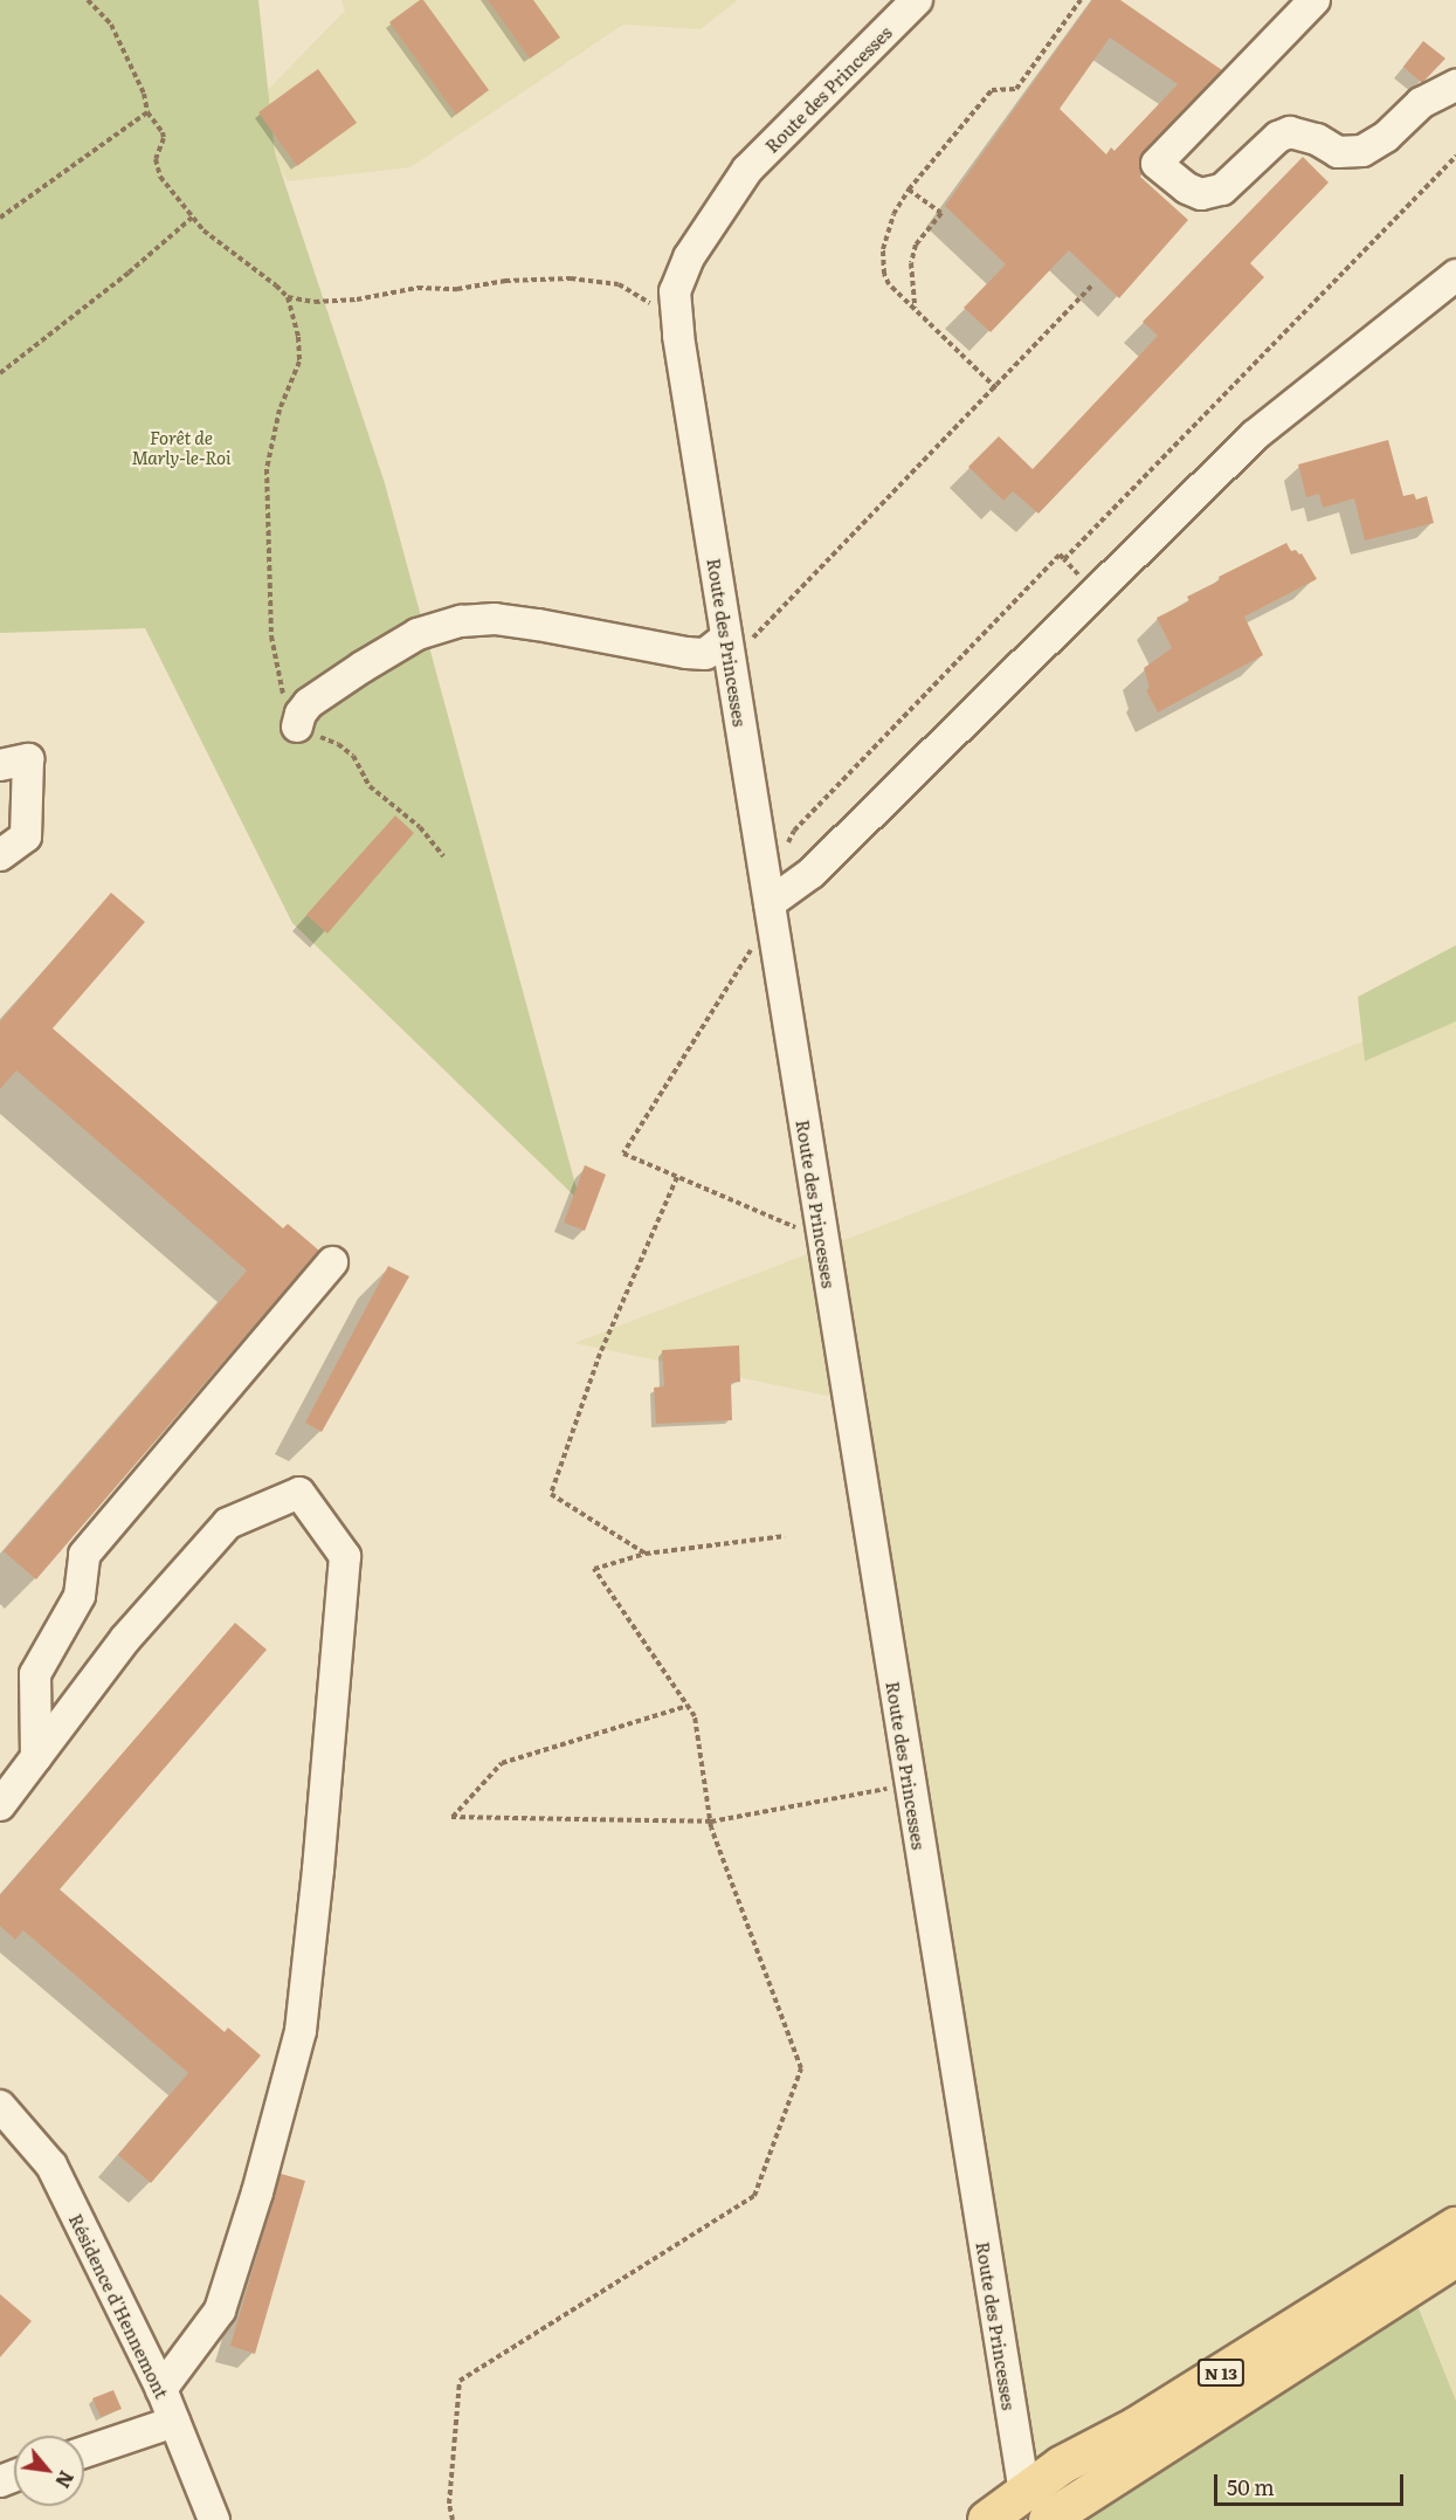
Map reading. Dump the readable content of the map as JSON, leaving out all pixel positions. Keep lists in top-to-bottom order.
{
  "streets": {
    "main road": ["N 13"],
    "street": ["Route des Princesses", "Résidence d'Hennemont"]
  },
  "crossings": [
    ["Route des Princesses", "N 13"]
  ],
  "parks": ["Forêt de Marly-le-Roi"],
  "scale_bar": "50 m",
  "north": "bottom right"
}
